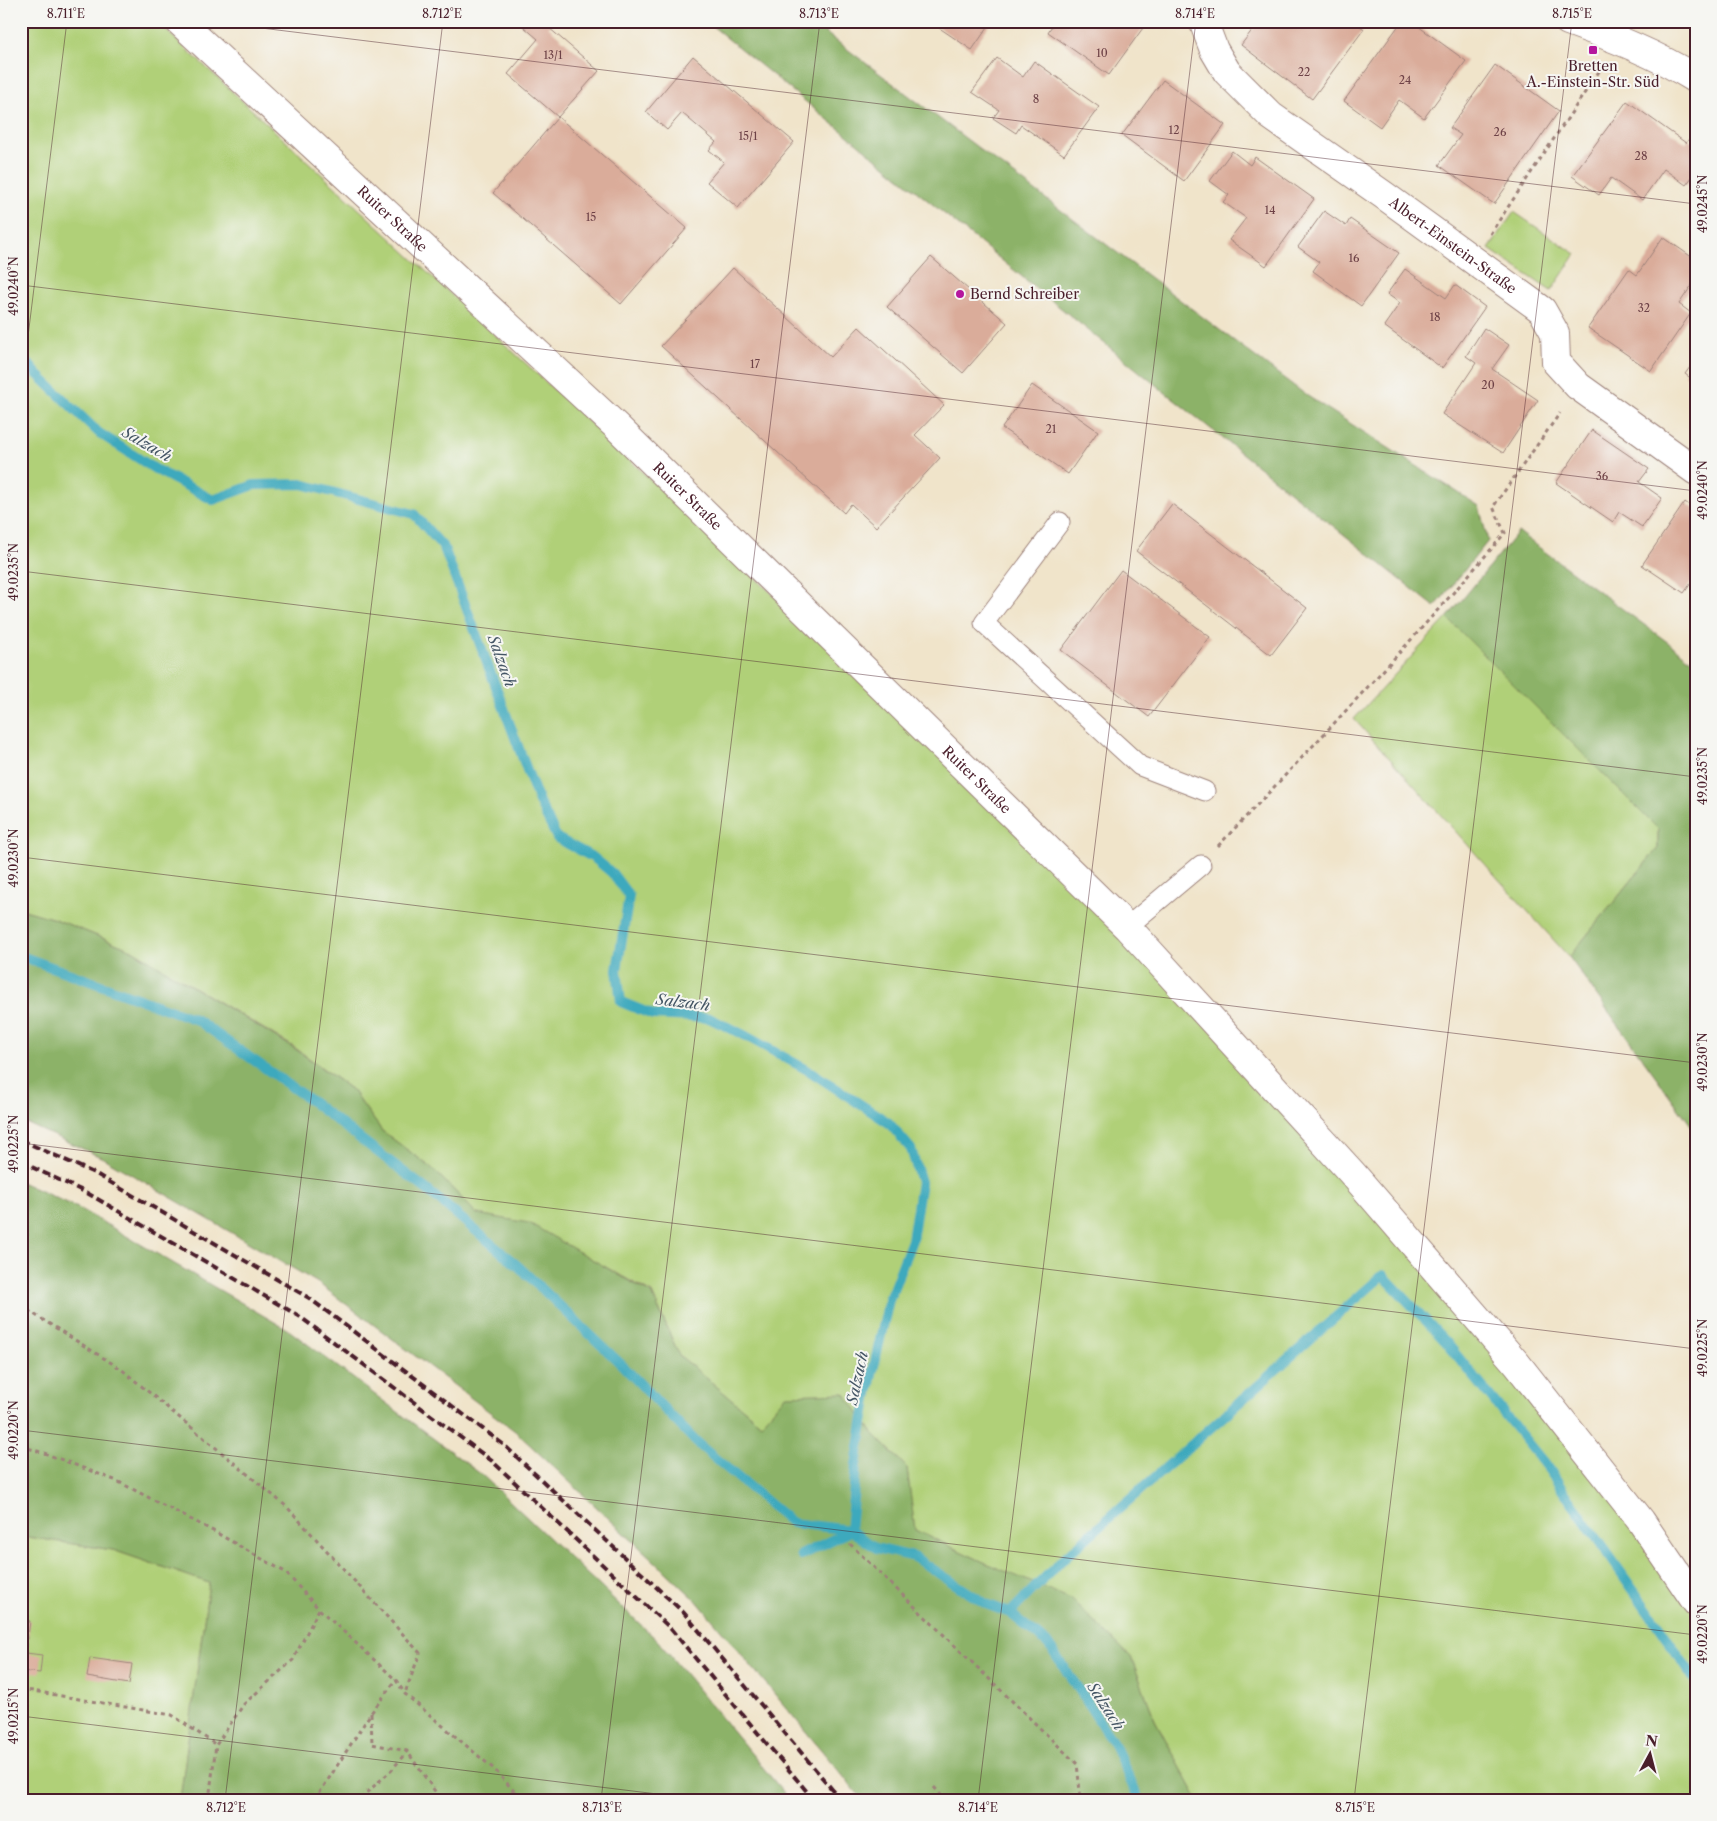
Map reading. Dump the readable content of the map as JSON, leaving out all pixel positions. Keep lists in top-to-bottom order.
{
  "streets": {
    "street": ["Ruiter Straße", "Albert-Einstein-Straße"]
  },
  "water": ["Salzach"],
  "places": {
    "transit": ["Bretten A.-Einstein-Str. Süd"],
    "other": ["Bernd Schreiber"]
  },
  "house_numbers": [
    "10",
    "13/1",
    "22",
    "24",
    "8",
    "12",
    "26",
    "15/1",
    "28",
    "14",
    "15",
    "16",
    "32",
    "18",
    "17",
    "20",
    "21",
    "36"
  ],
  "north": "top",
  "coordinates": [
    "8.711°E",
    "8.712°E",
    "8.713°E",
    "8.714°E",
    "8.715°E",
    "49.0245°N",
    "49.0240°N",
    "49.0235°N",
    "49.0230°N",
    "49.0225°N",
    "49.0220°N",
    "49.0215°N"
  ]
}
